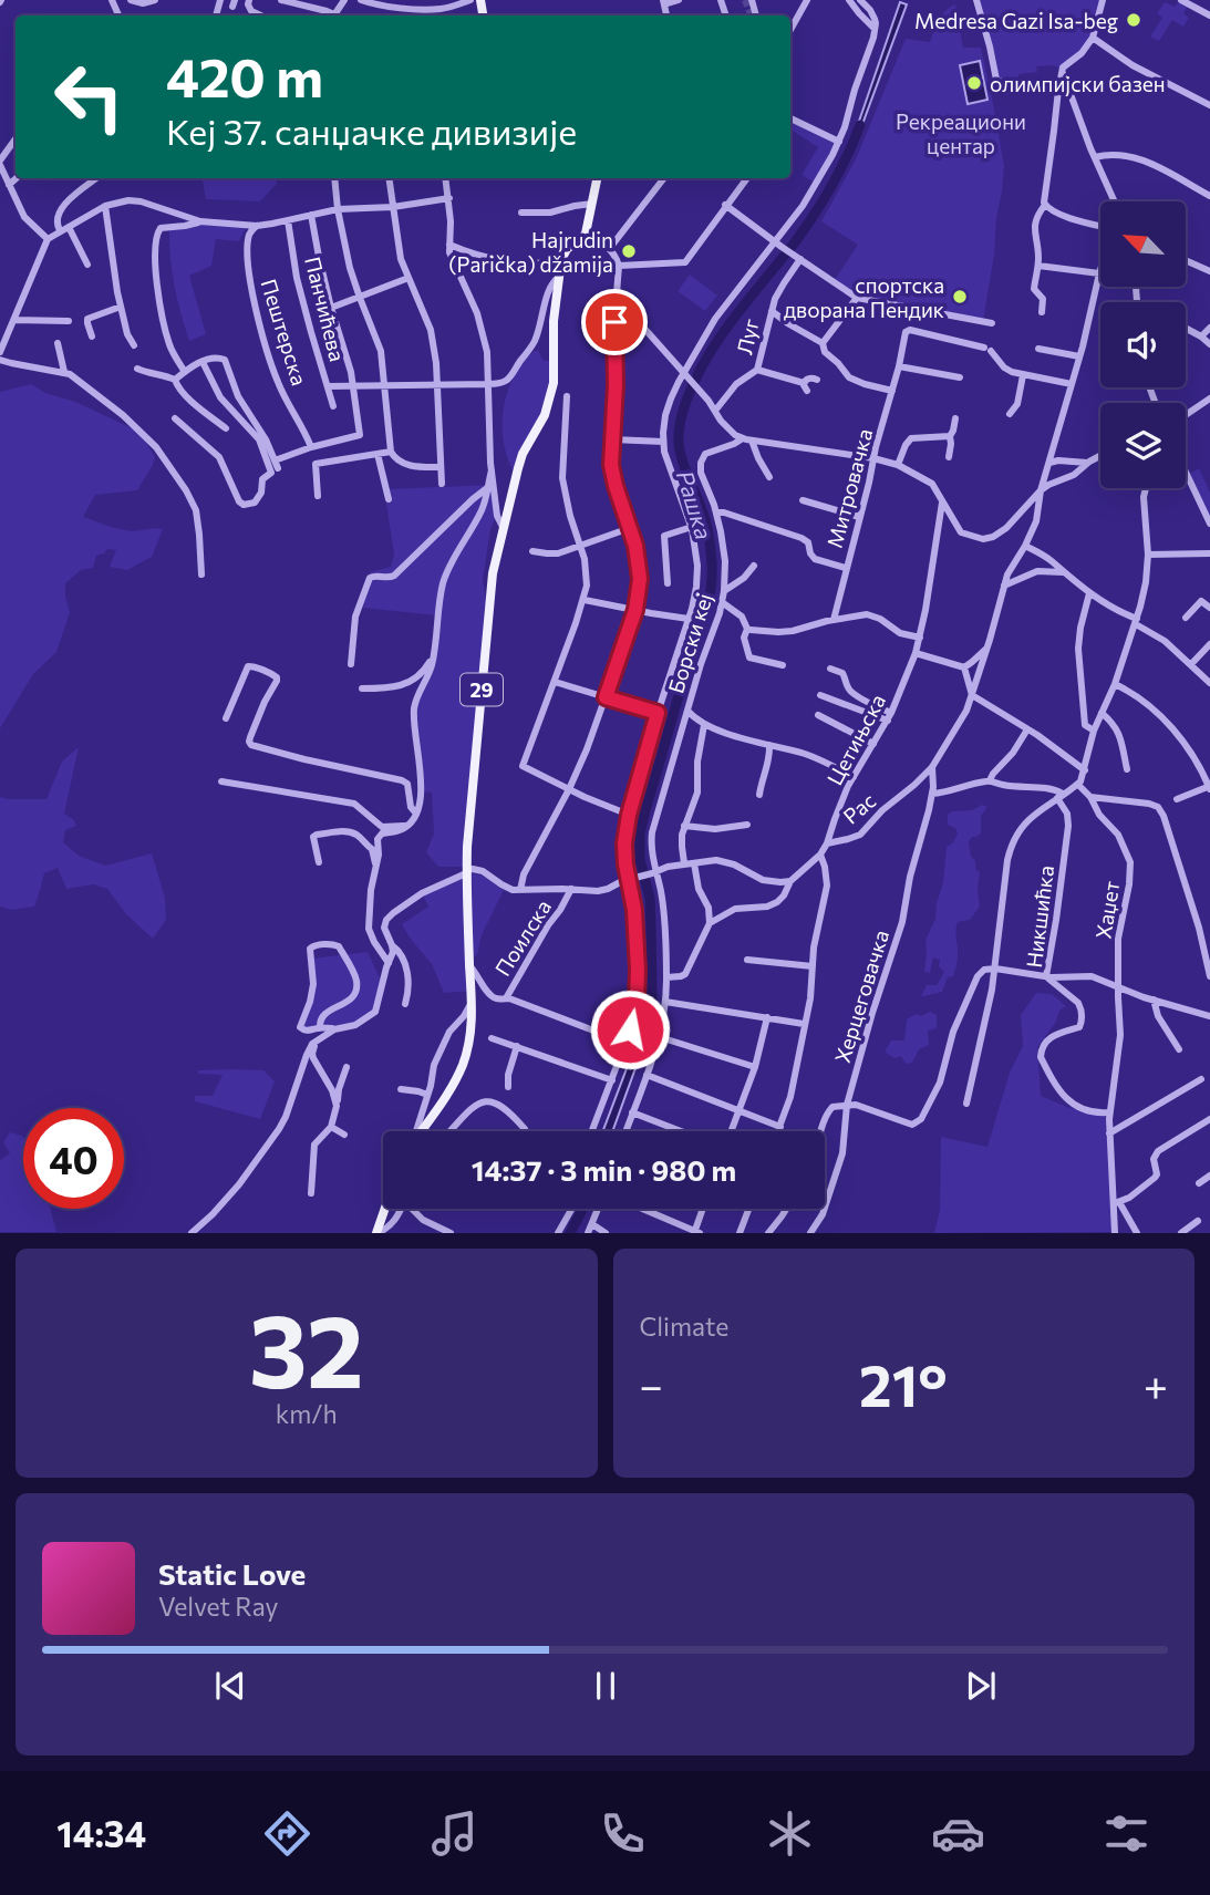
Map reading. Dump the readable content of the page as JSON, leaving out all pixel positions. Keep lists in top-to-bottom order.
{
  "streets": {
    "main road": ["29"],
    "street": [
      "Панчићева",
      "Пештерска",
      "Луг",
      "Митровачка",
      "Борски кеј",
      "Цетињска",
      "Рас",
      "Хаџет",
      "Никшићка",
      "Поилска",
      "Херцеговачка"
    ]
  },
  "crossings": [
    ["29", "Поилска"],
    ["Цетињска", "Рас"],
    ["Рас", "Херцеговачка"],
    ["Хаџет", "Никшићка"]
  ],
  "water": ["Рашка"],
  "parks": ["Рекреациони центар"],
  "places": [
    "Medresa Gazi Isa-beg",
    "олимпијски базен",
    "Hajrudin (Parička) džamija",
    "спортска дворана Пендик"
  ],
  "north": "top left",
  "page": {
    "turn": ["420 m", "Кеј 37. санџачке дивизије"],
    "limit": "40",
    "trip": "14:37 · 3 min · 980 m",
    "tile": [
      ["32", "km/h"],
      "Climate"
    ],
    "heat": ["−", "21°", "+"],
    "song": ["Static Love", "Velvet Ray"],
    "tabs": "14:34"
  }
}
